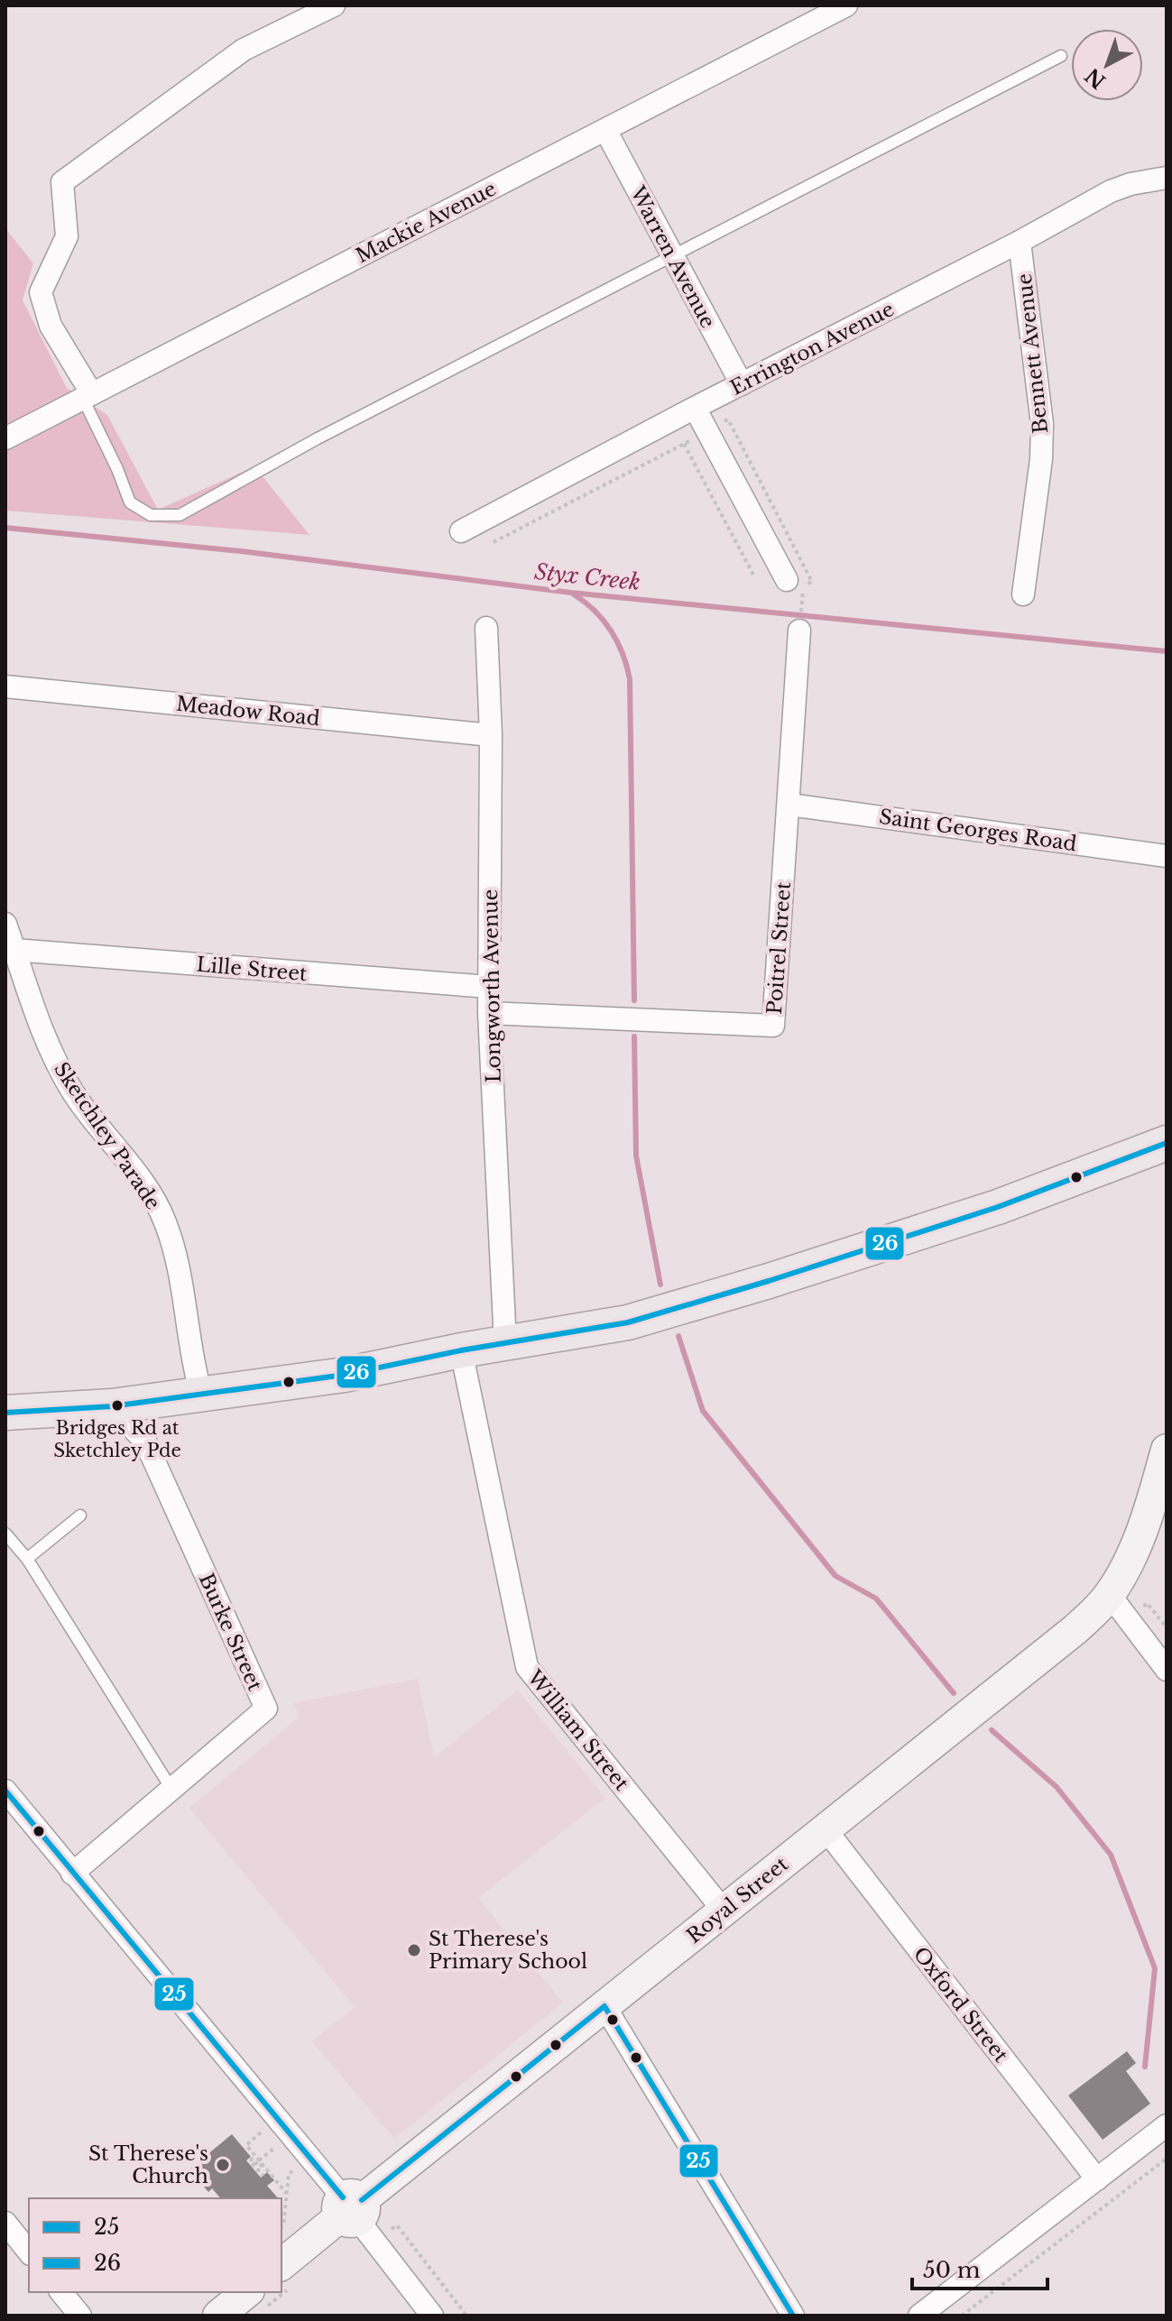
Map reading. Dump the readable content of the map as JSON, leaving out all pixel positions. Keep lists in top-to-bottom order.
{
  "streets": {
    "main road": ["Royal Street"],
    "street": [
      "Mackie Avenue",
      "Warren Avenue",
      "Errington Avenue",
      "Bennett Avenue",
      "Meadow Road",
      "Saint Georges Road",
      "Poitrel Street",
      "Lille Street",
      "Longworth Avenue",
      "Sketchley Parade",
      "Burke Street",
      "William Street",
      "Oxford Street"
    ]
  },
  "crossings": [
    ["Mackie Avenue", "Warren Avenue"],
    ["Warren Avenue", "Errington Avenue"],
    ["Errington Avenue", "Bennett Avenue"],
    ["Meadow Road", "Longworth Avenue"],
    ["Saint Georges Road", "Poitrel Street"],
    ["Poitrel Street", "Longworth Avenue"],
    ["Lille Street", "Longworth Avenue"],
    ["Lille Street", "Sketchley Parade"],
    ["William Street", "Royal Street"],
    ["Royal Street", "Oxford Street"]
  ],
  "water": ["Styx Creek"],
  "places": ["Bridges Rd at Sketchley Pde", "St Therese's Primary School", "St Therese's Church"],
  "lines": ["transit line 26", "transit line 25"],
  "legend": ["25", "26"],
  "scale_bar": "50 m",
  "north": "bottom left"
}
